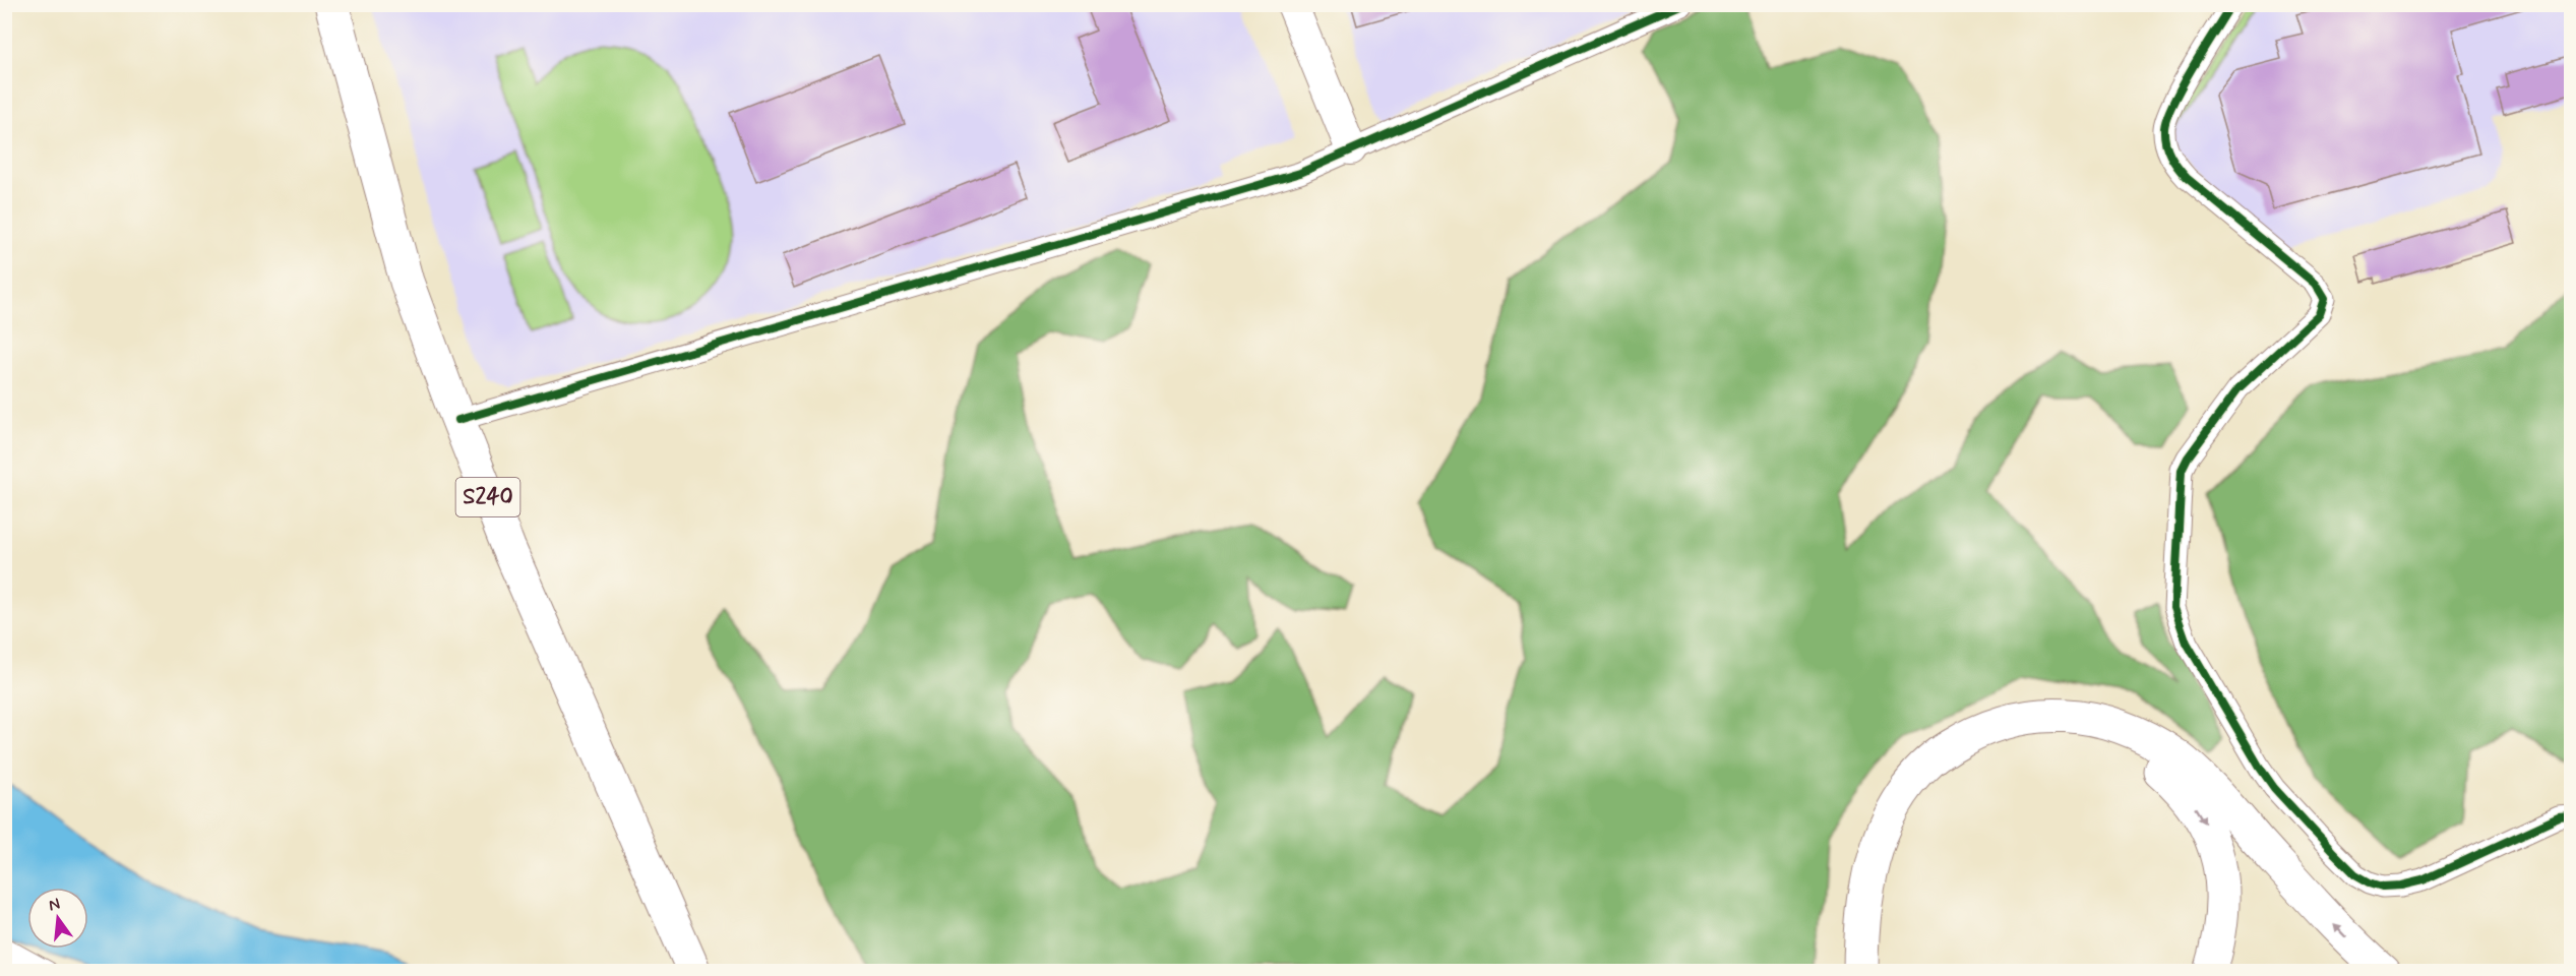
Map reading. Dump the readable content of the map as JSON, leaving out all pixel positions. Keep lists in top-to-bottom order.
{
  "streets": {
    "main road": ["S240"]
  },
  "north": "top"
}
